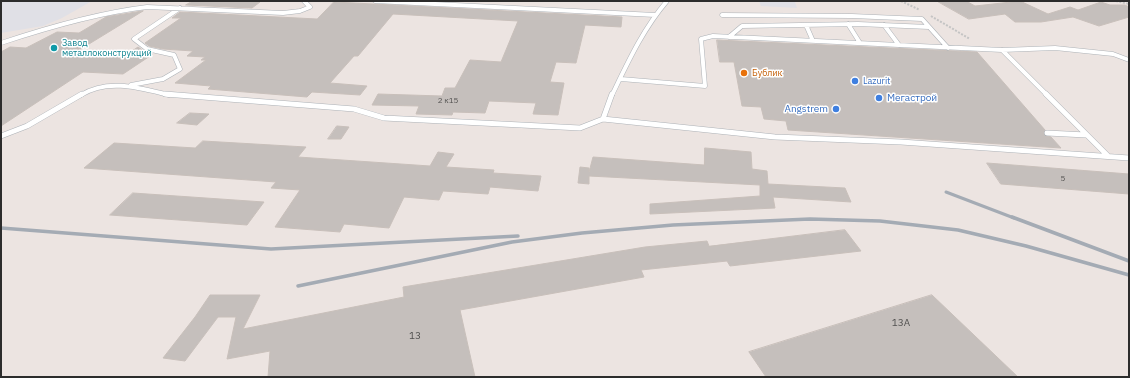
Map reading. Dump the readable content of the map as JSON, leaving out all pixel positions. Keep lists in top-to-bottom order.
{
  "places": [
    "Завод металлоконструкций",
    "Бублик",
    "Lazurit",
    "Мегастрой",
    "Angstrem"
  ],
  "house_numbers": [
    "2 к15",
    "5",
    "13А",
    "13"
  ]
}
